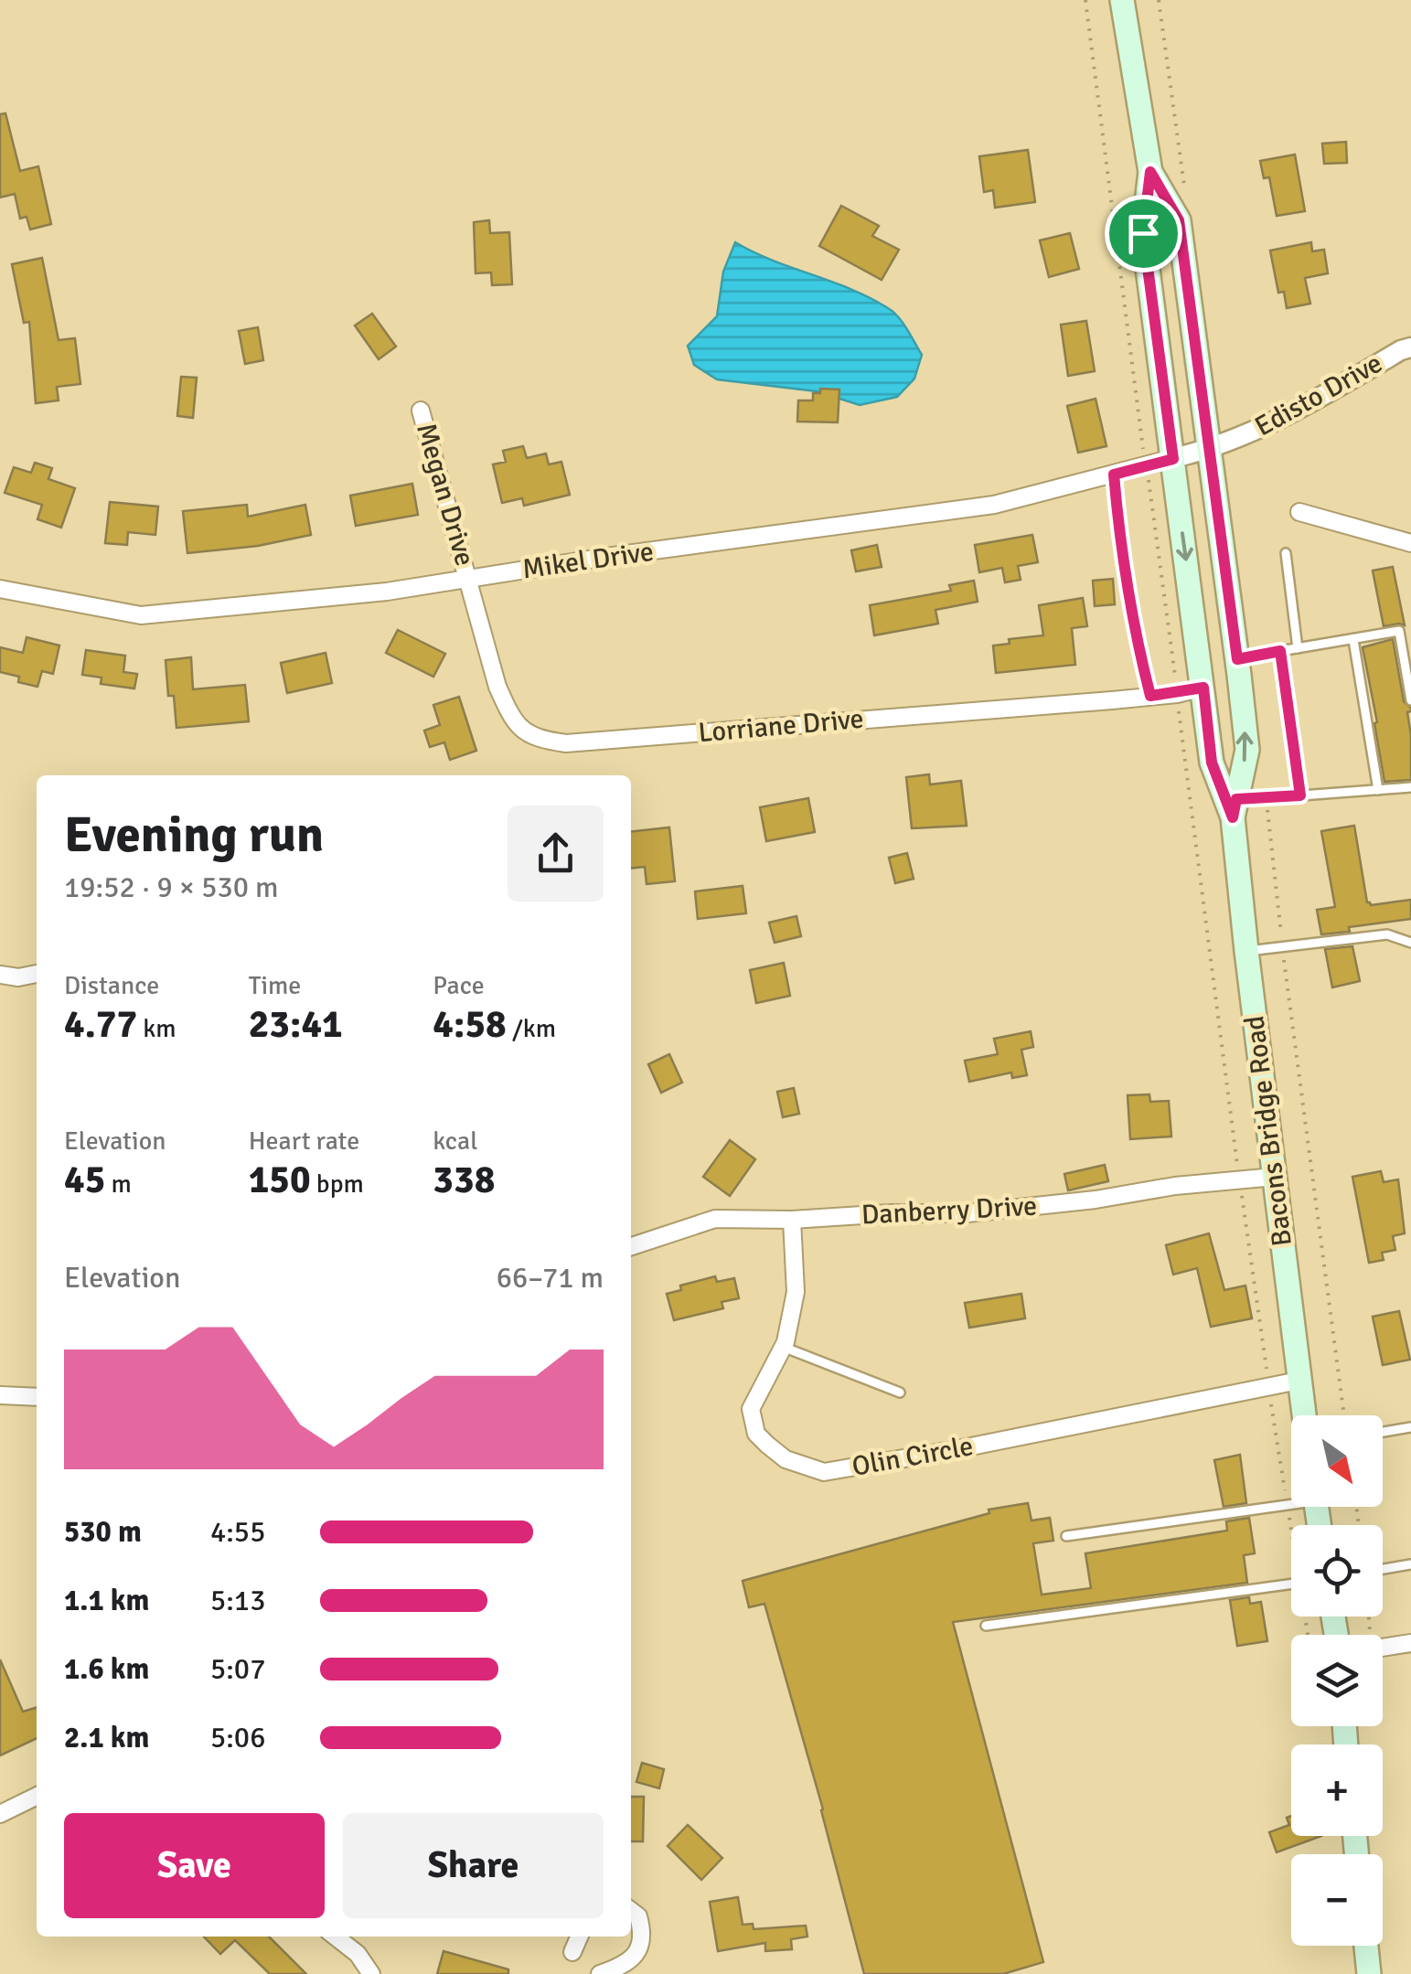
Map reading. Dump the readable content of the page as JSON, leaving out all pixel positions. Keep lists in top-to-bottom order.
{
  "streets": {
    "main road": ["Bacons Bridge Road"],
    "street": [
      "Edisto Drive",
      "Megan Drive",
      "Mikel Drive",
      "Lorriane Drive",
      "Danberry Drive",
      "Olin Circle"
    ]
  },
  "crossings": [
    ["Edisto Drive", "Mikel Drive"],
    ["Edisto Drive", "Bacons Bridge Road"],
    ["Megan Drive", "Mikel Drive"],
    ["Megan Drive", "Lorriane Drive"],
    ["Mikel Drive", "Lorriane Drive"],
    ["Mikel Drive", "Bacons Bridge Road"],
    ["Lorriane Drive", "Bacons Bridge Road"],
    ["Bacons Bridge Road", "Danberry Drive"],
    ["Bacons Bridge Road", "Olin Circle"],
    ["Danberry Drive", "Olin Circle"]
  ],
  "north": "bottom right",
  "page": {
    "heading": ["Evening run", "19:52 · 9 × 530 m"],
    "stats": [
      ["Distance", "4.77 km"],
      ["Time", "23:41"],
      ["Pace", "4:58 /km"],
      ["Elevation", "45 m"],
      ["Heart rate", "150 bpm"],
      ["kcal", "338"]
    ],
    "chart": ["Elevation", "66–71 m"],
    "map_buttons": ["+", "−"],
    "list": [
      {
        "name": "530 m",
        "note": "4:55"
      },
      {
        "name": "1.1 km",
        "note": "5:13"
      },
      {
        "name": "1.6 km",
        "note": "5:07"
      },
      {
        "name": "2.1 km",
        "note": "5:06"
      }
    ],
    "buttons": ["Save", "Share"]
  }
}
